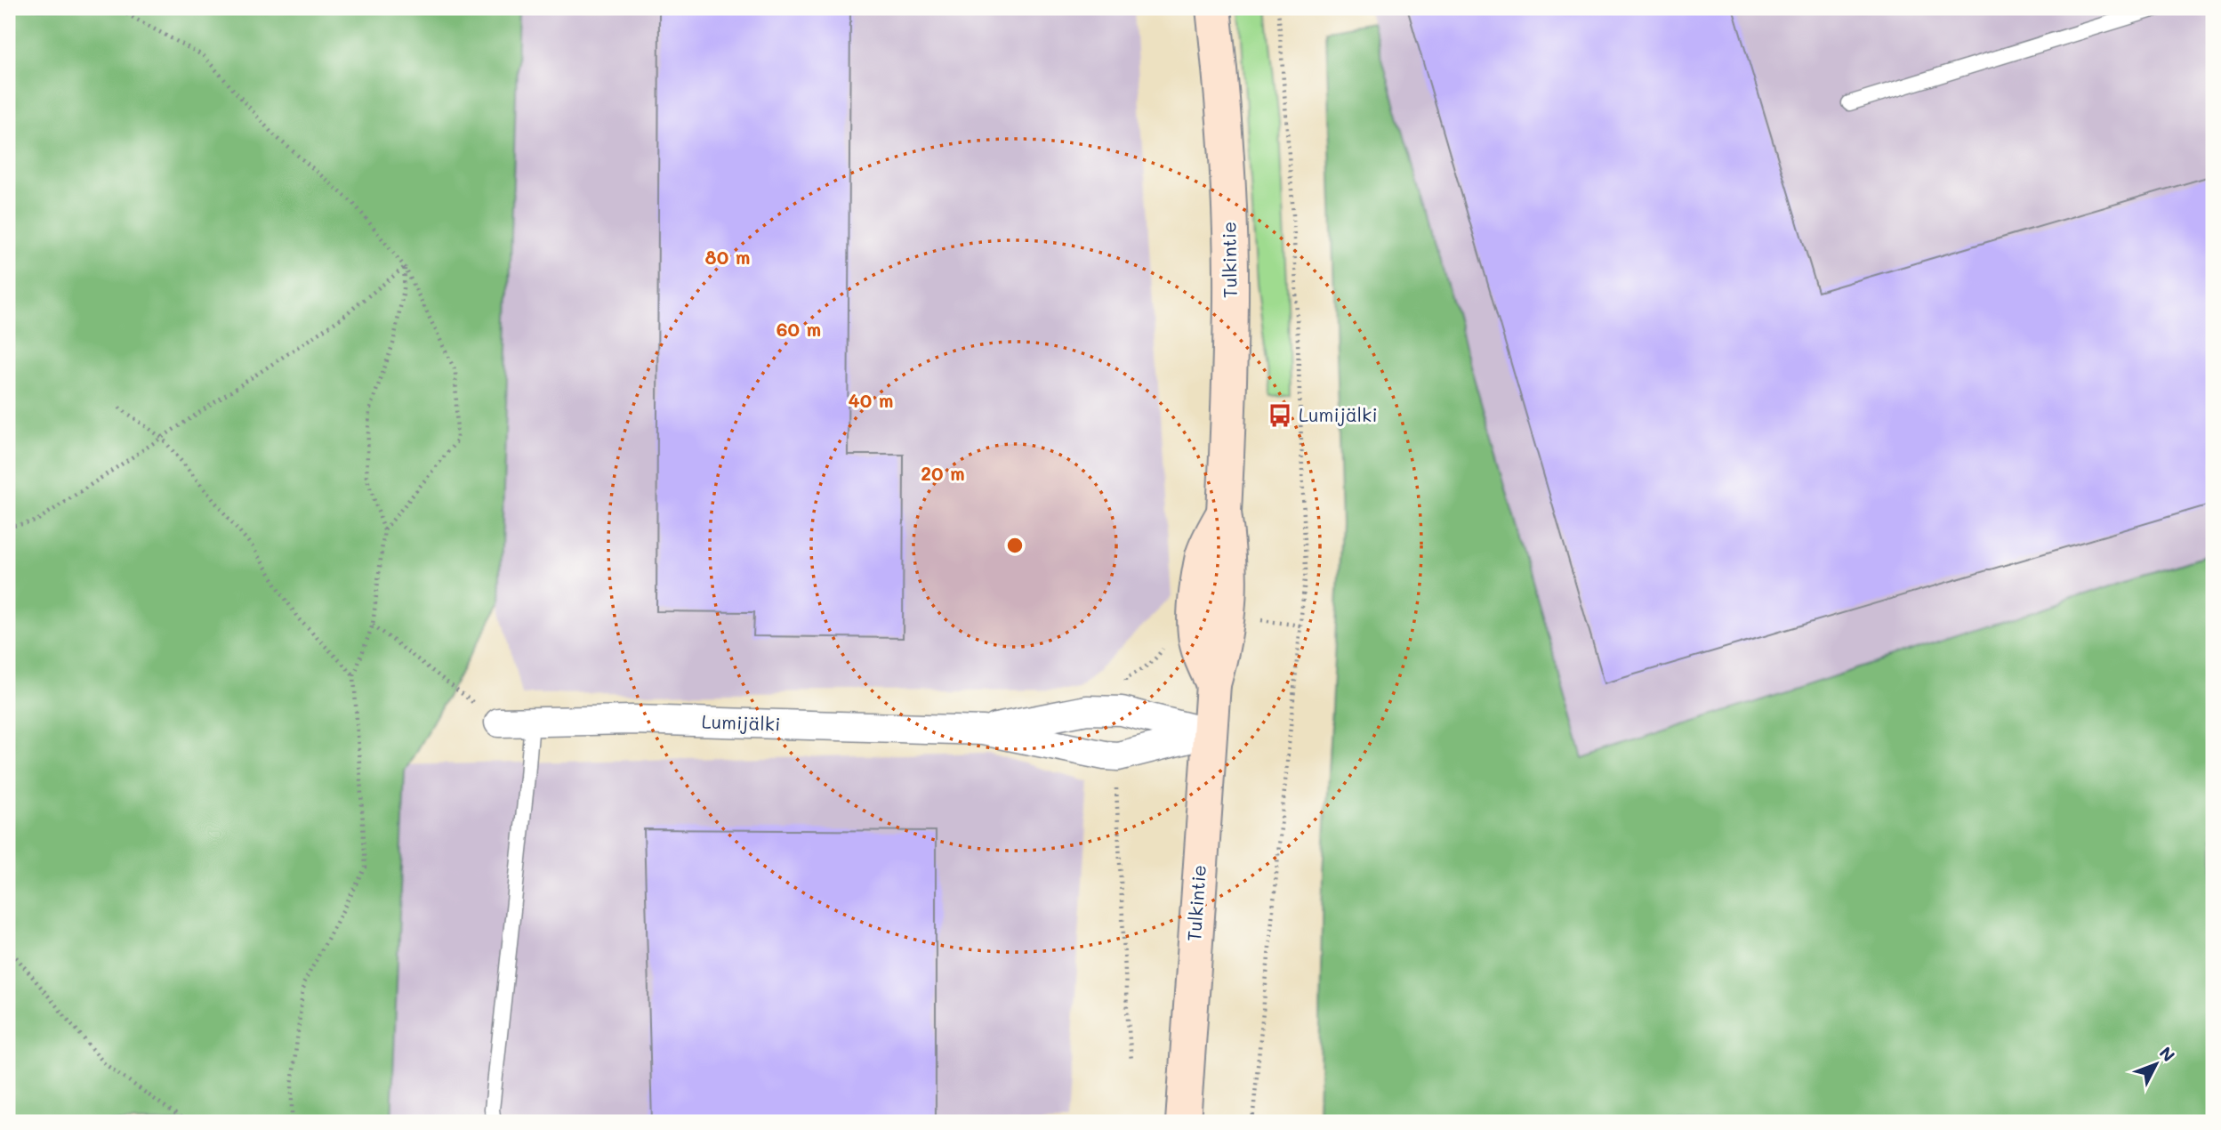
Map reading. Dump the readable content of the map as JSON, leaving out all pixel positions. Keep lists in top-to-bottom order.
{
  "streets": {
    "main road": ["Tulkintie"],
    "street": ["Lumijälki"]
  },
  "crossings": [
    ["Tulkintie", "Lumijälki"]
  ],
  "places": {
    "bus stop": ["Lumijälki"]
  },
  "north": "top right",
  "rings": [
    "80 m",
    "60 m",
    "40 m",
    "20 m"
  ]
}
